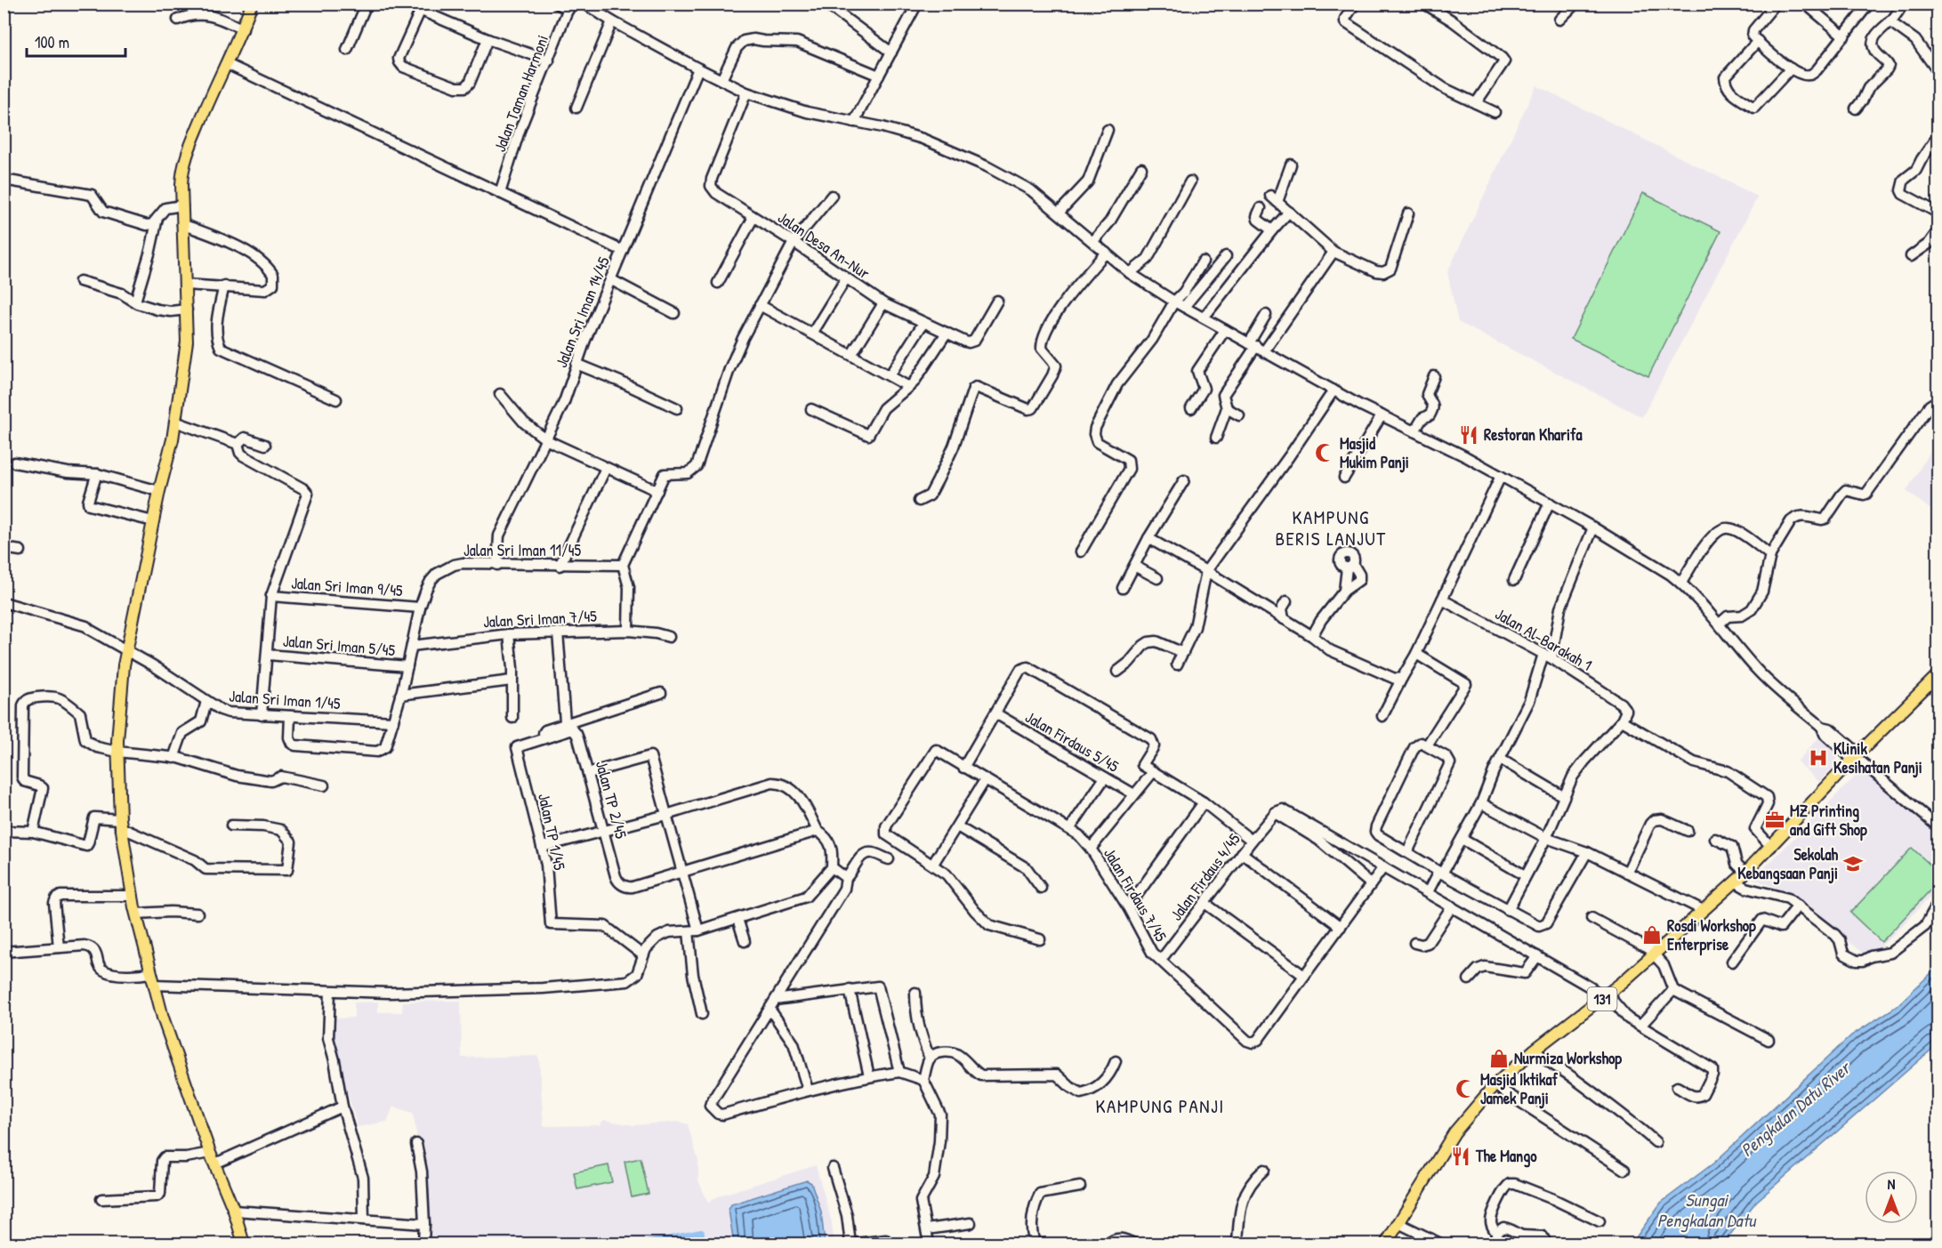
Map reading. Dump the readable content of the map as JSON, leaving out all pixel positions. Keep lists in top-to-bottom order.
{
  "streets": {
    "main road": ["131"],
    "street": [
      "Jalan Taman Harmoni",
      "Jalan Desa An-Nur",
      "Jalan Sri Iman 14/45",
      "Jalan Sri Iman 11/45",
      "Jalan Sri Iman 9/45",
      "Jalan Sri Iman 7/45",
      "Jalan Al-Barakah 1",
      "Jalan Sri Iman 5/45",
      "Jalan Sri Iman 1/45",
      "Jalan Firdaus 5/45",
      "Jalan TP 2/45",
      "Jalan TP 1/45",
      "Jalan Firdaus 4/45",
      "Jalan Firdaus 7/45"
    ]
  },
  "crossings": [
    ["Jalan Sri Iman 14/45", "Jalan Sri Iman 11/45"],
    ["Jalan Sri Iman 11/45", "Jalan Sri Iman 9/45"],
    ["Jalan Sri Iman 11/45", "Jalan Sri Iman 7/45"],
    ["Jalan Sri Iman 11/45", "Jalan Sri Iman 5/45"],
    ["Jalan Sri Iman 11/45", "Jalan Sri Iman 1/45"],
    ["Jalan Sri Iman 7/45", "Jalan TP 2/45"],
    ["Jalan TP 2/45", "Jalan TP 1/45"],
    ["Jalan Firdaus 4/45", "Jalan Firdaus 7/45"]
  ],
  "districts": ["KAMPUNG BERIS LANJUT", "KAMPUNG PANJI"],
  "water": ["Pengkalan Datu River", "Sungai Pengkalan Datu"],
  "places": {
    "restaurant": ["Restoran Kharifa", "The Mango"],
    "mosque": ["Masjid Mukim Panji", "Masjid Iktikaf Jamek Panji"],
    "hospital": ["Klinik Kesihatan Panji"],
    "office": ["MZ Printing and Gift Shop"],
    "school or university": ["Sekolah Kebangsaan Panji"],
    "shop": ["Rosdi Workshop Enterprise", "Nurmiza Workshop"]
  },
  "scale_bar": "100 m",
  "north": "top"
}
